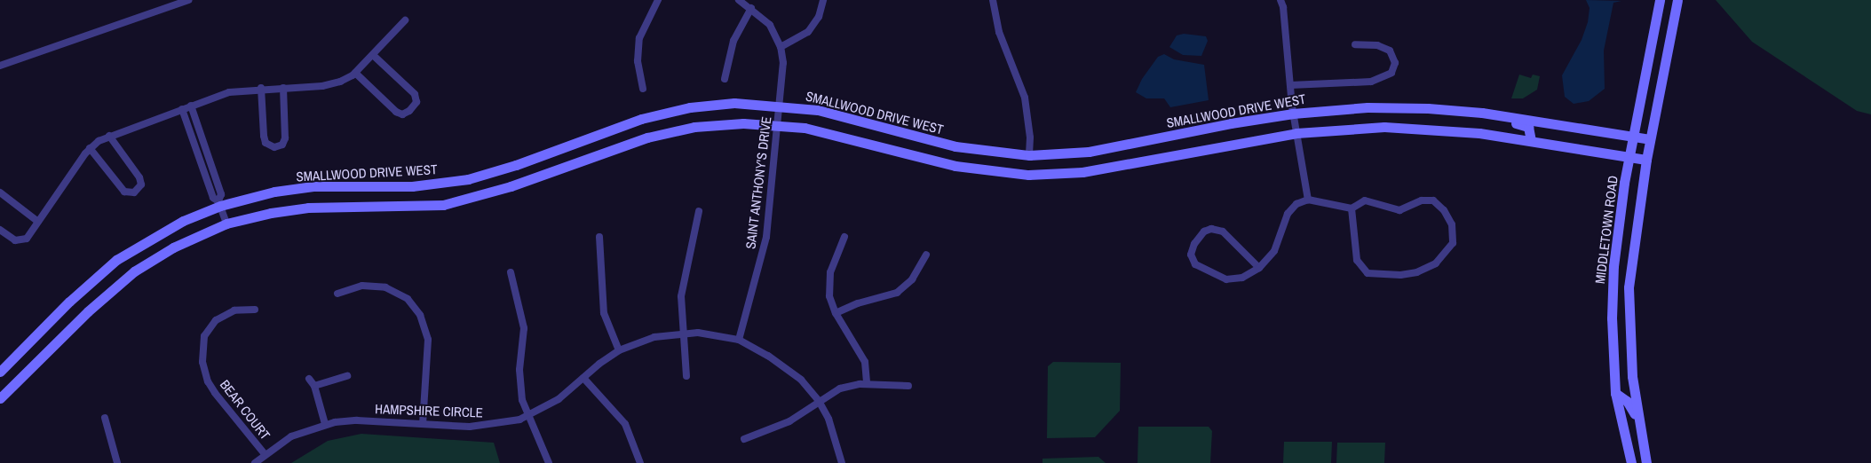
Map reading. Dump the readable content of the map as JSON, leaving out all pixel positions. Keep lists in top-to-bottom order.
{
  "streets": {
    "street": [
      "SMALLWOOD DRIVE WEST",
      "SAINT ANTHONY'S DRIVE",
      "MIDDLETOWN ROAD",
      "BEAR COURT",
      "HAMPSHIRE CIRCLE"
    ]
  },
  "crossings": [
    ["SMALLWOOD DRIVE WEST", "SAINT ANTHONY'S DRIVE"],
    ["SMALLWOOD DRIVE WEST", "MIDDLETOWN ROAD"],
    ["SAINT ANTHONY'S DRIVE", "HAMPSHIRE CIRCLE"],
    ["BEAR COURT", "HAMPSHIRE CIRCLE"]
  ]
}
